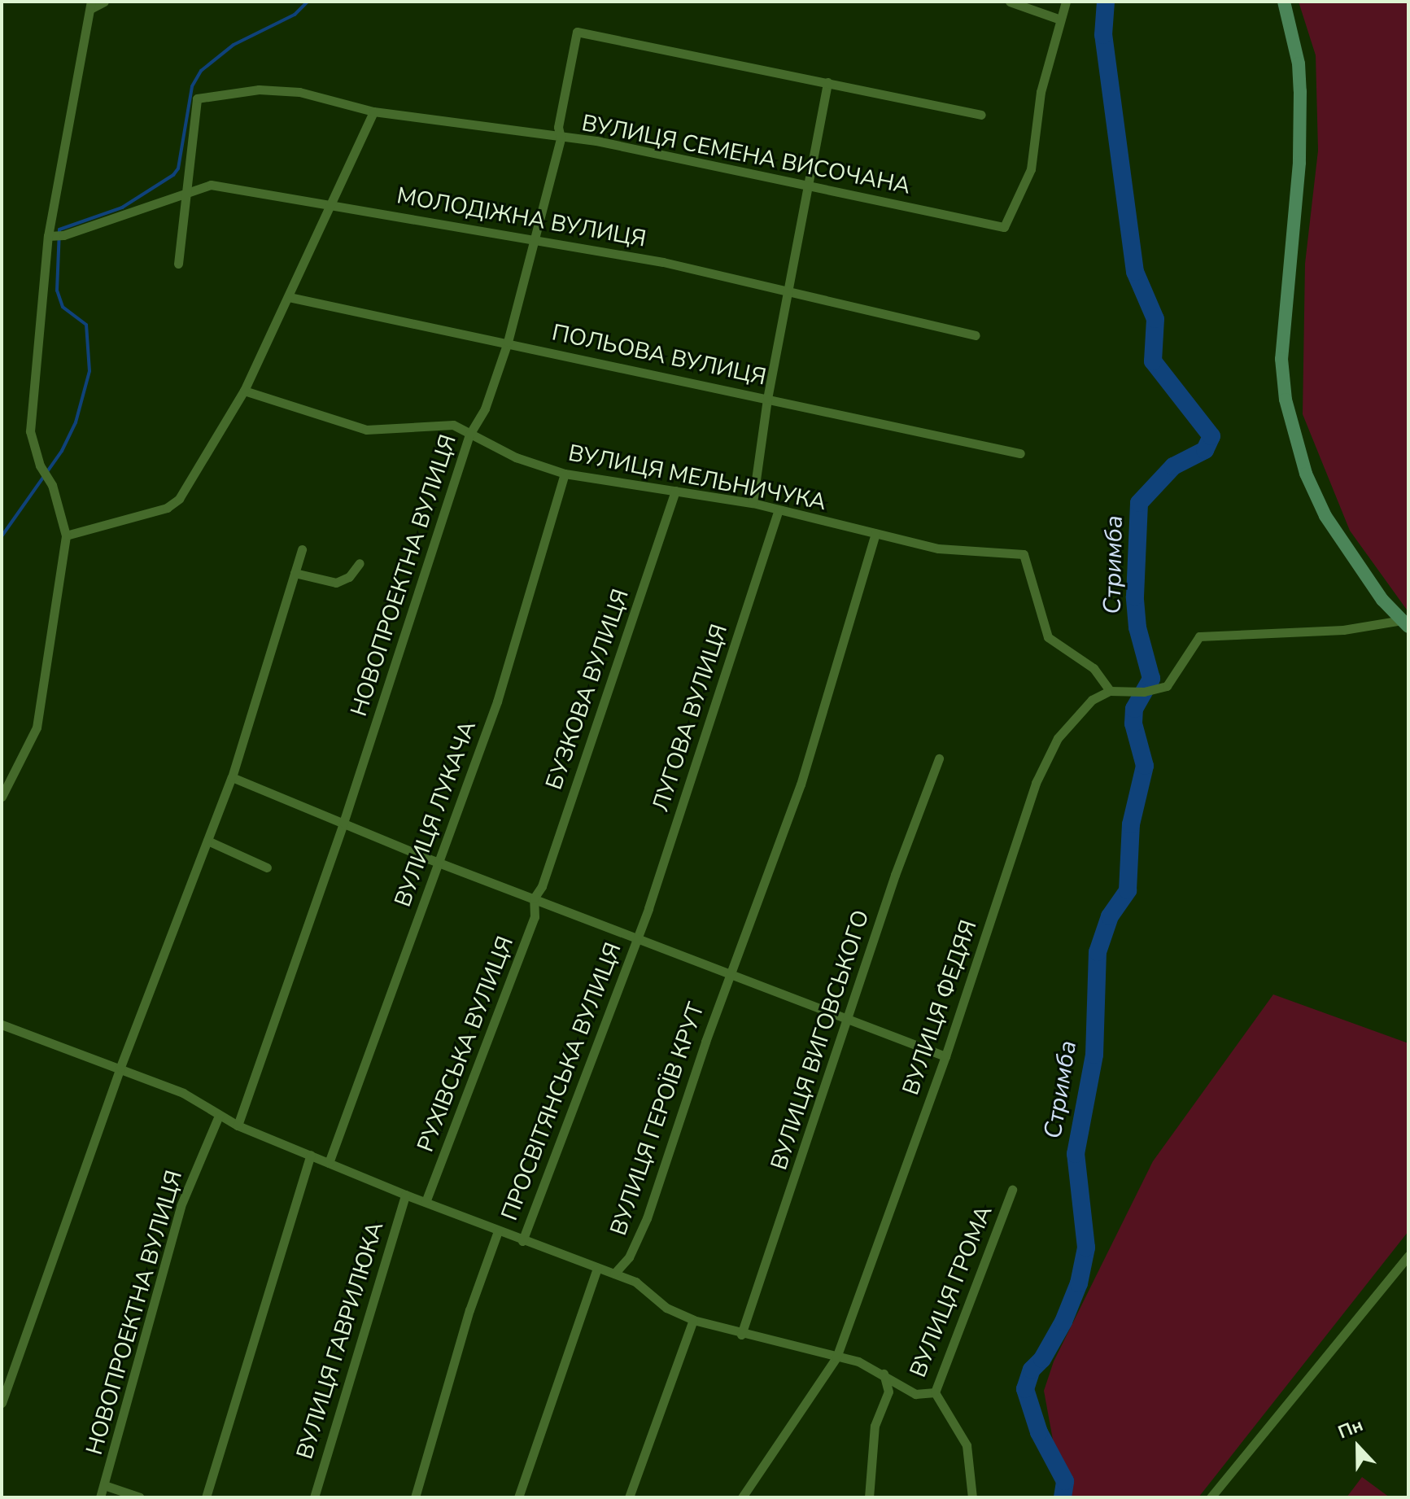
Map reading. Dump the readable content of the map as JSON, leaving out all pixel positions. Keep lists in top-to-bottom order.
{
  "streets": {
    "street": [
      "ВУЛИЦЯ СЕМЕНА ВИСОЧАНА",
      "МОЛОДІЖНА ВУЛИЦЯ",
      "ПОЛЬОВА ВУЛИЦЯ",
      "ВУЛИЦЯ МЕЛЬНИЧУКА",
      "НОВОПРОЕКТНА ВУЛИЦЯ",
      "БУЗКОВА ВУЛИЦЯ",
      "ЛУГОВА ВУЛИЦЯ",
      "ВУЛИЦЯ ЛУКАЧА",
      "ВУЛИЦЯ ФЕДЯЯ",
      "ВУЛИЦЯ ВИГОВСЬКОГО",
      "РУХІВСЬКА ВУЛИЦЯ",
      "ПРОСВІТЯНСЬКА ВУЛИЦЯ",
      "ВУЛИЦЯ ГЕРОЇВ КРУТ",
      "ВУЛИЦЯ ГРОМА",
      "ВУЛИЦЯ ГАВРИЛЮКА"
    ]
  },
  "crossings": [
    ["ВУЛИЦЯ СЕМЕНА ВИСОЧАНА", "МОЛОДІЖНА ВУЛИЦЯ"],
    ["ВУЛИЦЯ СЕМЕНА ВИСОЧАНА", "НОВОПРОЕКТНА ВУЛИЦЯ"],
    ["МОЛОДІЖНА ВУЛИЦЯ", "НОВОПРОЕКТНА ВУЛИЦЯ"],
    ["ПОЛЬОВА ВУЛИЦЯ", "НОВОПРОЕКТНА ВУЛИЦЯ"],
    ["ВУЛИЦЯ МЕЛЬНИЧУКА", "НОВОПРОЕКТНА ВУЛИЦЯ"],
    ["ВУЛИЦЯ МЕЛЬНИЧУКА", "БУЗКОВА ВУЛИЦЯ"],
    ["ВУЛИЦЯ МЕЛЬНИЧУКА", "ЛУГОВА ВУЛИЦЯ"],
    ["ВУЛИЦЯ МЕЛЬНИЧУКА", "ВУЛИЦЯ ЛУКАЧА"],
    ["ВУЛИЦЯ МЕЛЬНИЧУКА", "ВУЛИЦЯ ФЕДЯЯ"],
    ["ВУЛИЦЯ МЕЛЬНИЧУКА", "ВУЛИЦЯ ГЕРОЇВ КРУТ"],
    ["НОВОПРОЕКТНА ВУЛИЦЯ", "ВУЛИЦЯ ГРОМА"],
    ["БУЗКОВА ВУЛИЦЯ", "РУХІВСЬКА ВУЛИЦЯ"],
    ["ЛУГОВА ВУЛИЦЯ", "ПРОСВІТЯНСЬКА ВУЛИЦЯ"],
    ["ВУЛИЦЯ ЛУКАЧА", "ВУЛИЦЯ ГРОМА"],
    ["ВУЛИЦЯ ФЕДЯЯ", "ВУЛИЦЯ ГРОМА"],
    ["ВУЛИЦЯ ВИГОВСЬКОГО", "ВУЛИЦЯ ГРОМА"],
    ["РУХІВСЬКА ВУЛИЦЯ", "ВУЛИЦЯ ГРОМА"],
    ["ПРОСВІТЯНСЬКА ВУЛИЦЯ", "ВУЛИЦЯ ГРОМА"],
    ["ВУЛИЦЯ ГЕРОЇВ КРУТ", "ВУЛИЦЯ ГРОМА"],
    ["ВУЛИЦЯ ГРОМА", "ВУЛИЦЯ ГАВРИЛЮКА"]
  ],
  "water": ["Стримба"],
  "north": "top"
}
